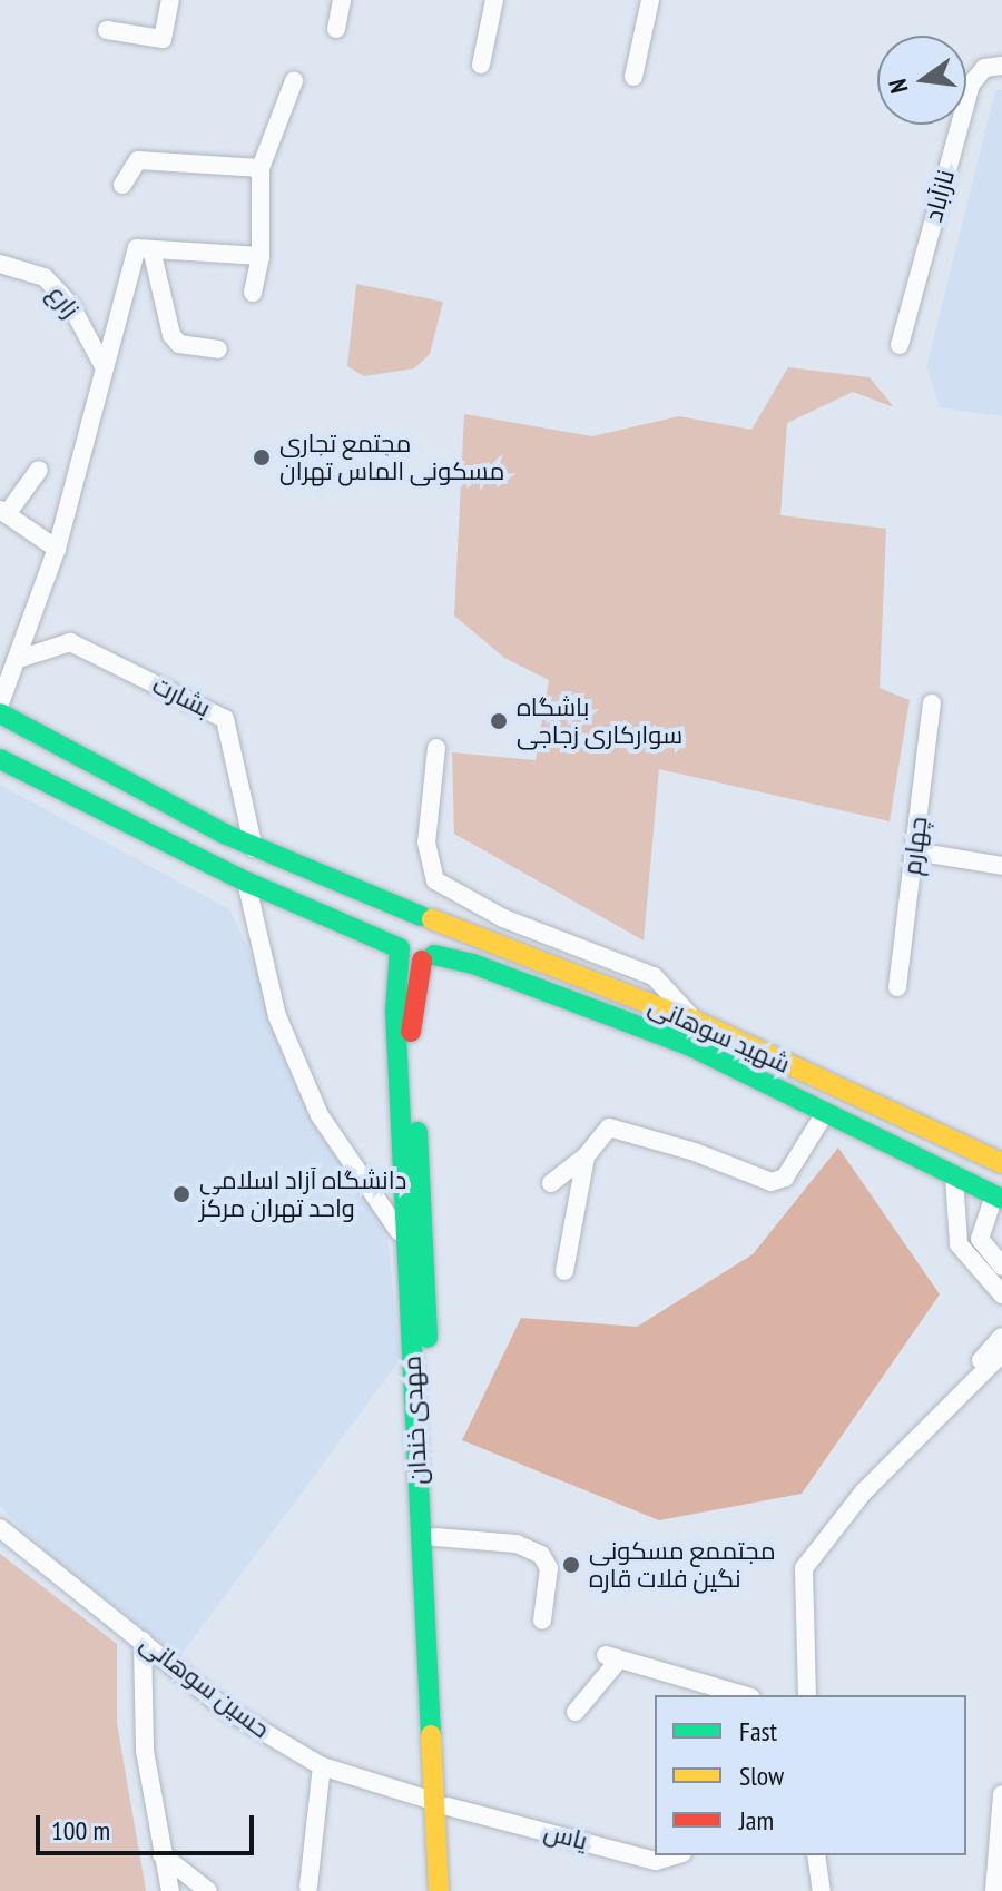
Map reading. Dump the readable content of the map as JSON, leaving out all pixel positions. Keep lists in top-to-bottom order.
{
  "streets": {
    "main road": ["شهید سوهانی", "مهدی خندان"],
    "street": [
      "نازآباد",
      "زارع",
      "بشارت",
      "چهارم",
      "حسین سوهانی",
      "یاس"
    ]
  },
  "crossings": [
    ["بشارت", "شهید سوهانی"],
    ["شهید سوهانی", "مهدی خندان"],
    ["مهدی خندان", "حسین سوهانی"],
    ["مهدی خندان", "یاس"],
    ["حسین سوهانی", "یاس"]
  ],
  "places": [
    "مجتمع تجاری مسکونی الماس تهران",
    "باشگاه سواركاری زجاجی",
    "دانشگاه آزاد اسلامی واحد تهران مرکز",
    "مجتممع مسکونی نگین فلات قاره"
  ],
  "legend": ["Fast", "Slow", "Jam"],
  "scale_bar": "100 m",
  "north": "left"
}
